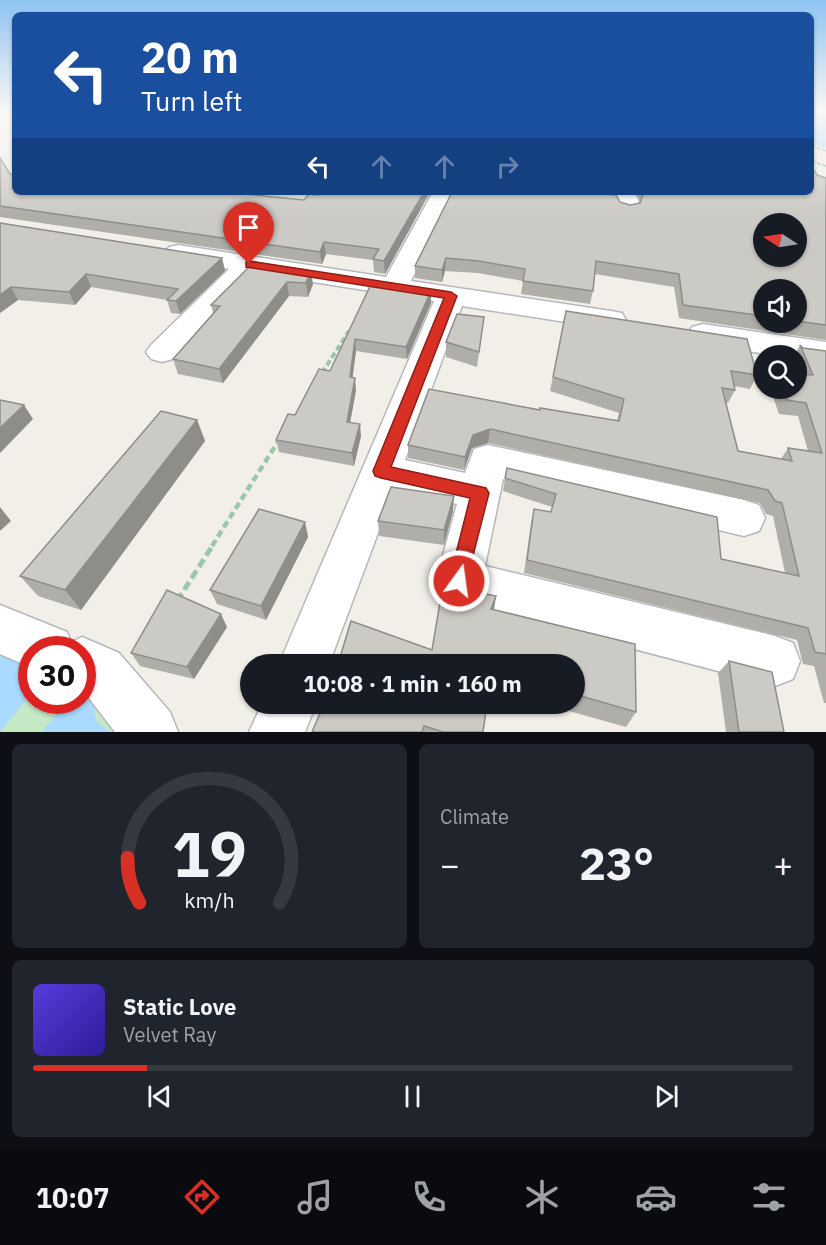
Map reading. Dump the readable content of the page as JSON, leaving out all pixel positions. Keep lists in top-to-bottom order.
{
  "north": "left",
  "page": {
    "turn": ["20 m", "Turn left"],
    "limit": "30",
    "trip": "10:08 · 1 min · 160 m",
    "tile": "Climate",
    "heat": ["−", "23°", "+"],
    "song": ["Static Love", "Velvet Ray"],
    "tabs": "10:07",
    "gauge": ["19", "km/h"]
  }
}
